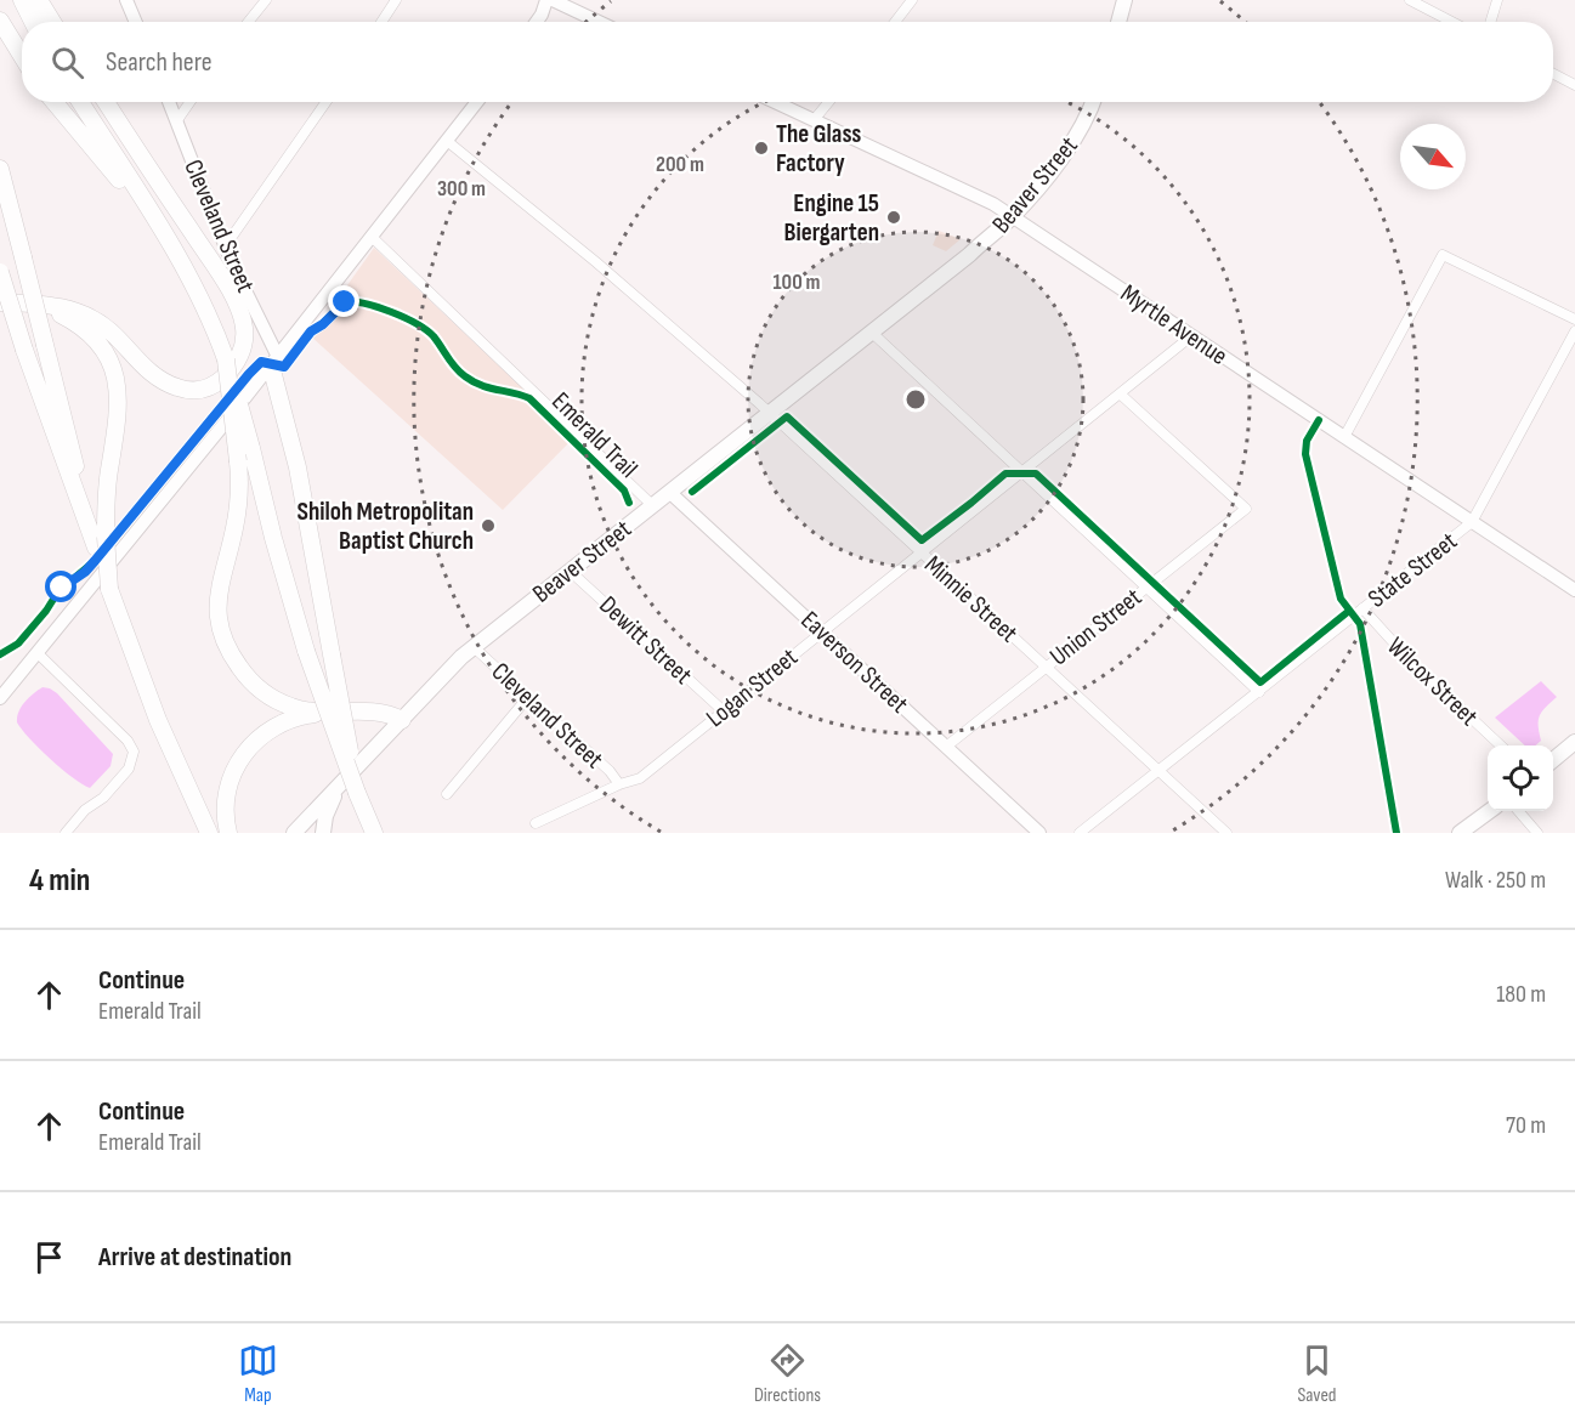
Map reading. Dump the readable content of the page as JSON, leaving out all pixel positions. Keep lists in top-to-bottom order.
{
  "streets": {
    "main road": ["Beaver Street"],
    "street": [
      "Cleveland Street",
      "Myrtle Avenue",
      "State Street",
      "Minnie Street",
      "Union Street",
      "Dewitt Street",
      "Eaverson Street",
      "Wilcox Street",
      "Logan Street"
    ],
    "cycle path": ["Emerald Trail"]
  },
  "crossings": [
    ["Beaver Street", "Cleveland Street"],
    ["Beaver Street", "Myrtle Avenue"],
    ["Beaver Street", "Minnie Street"],
    ["Beaver Street", "Dewitt Street"],
    ["Beaver Street", "Eaverson Street"],
    ["Cleveland Street", "Logan Street"],
    ["Myrtle Avenue", "State Street"],
    ["Myrtle Avenue", "Logan Street"],
    ["State Street", "Minnie Street"],
    ["State Street", "Wilcox Street"],
    ["Minnie Street", "Union Street"],
    ["Minnie Street", "Logan Street"],
    ["Union Street", "Eaverson Street"],
    ["Union Street", "Logan Street"],
    ["Dewitt Street", "Logan Street"],
    ["Eaverson Street", "Logan Street"]
  ],
  "places": ["The Glass Factory", "Engine 15 Biergarten", "Shiloh Metropolitan Baptist Church"],
  "north": "bottom right",
  "page": {
    "search": "Search here",
    "heading": ["4 min", "Walk · 250 m"],
    "list": [
      ["Continue", "Emerald Trail", "180 m"],
      ["Continue", "Emerald Trail", "70 m"],
      "Arrive at destination"
    ],
    "nav": ["Map", "Directions", "Saved"]
  },
  "rings": ["200 m", "300 m", "100 m"]
}
